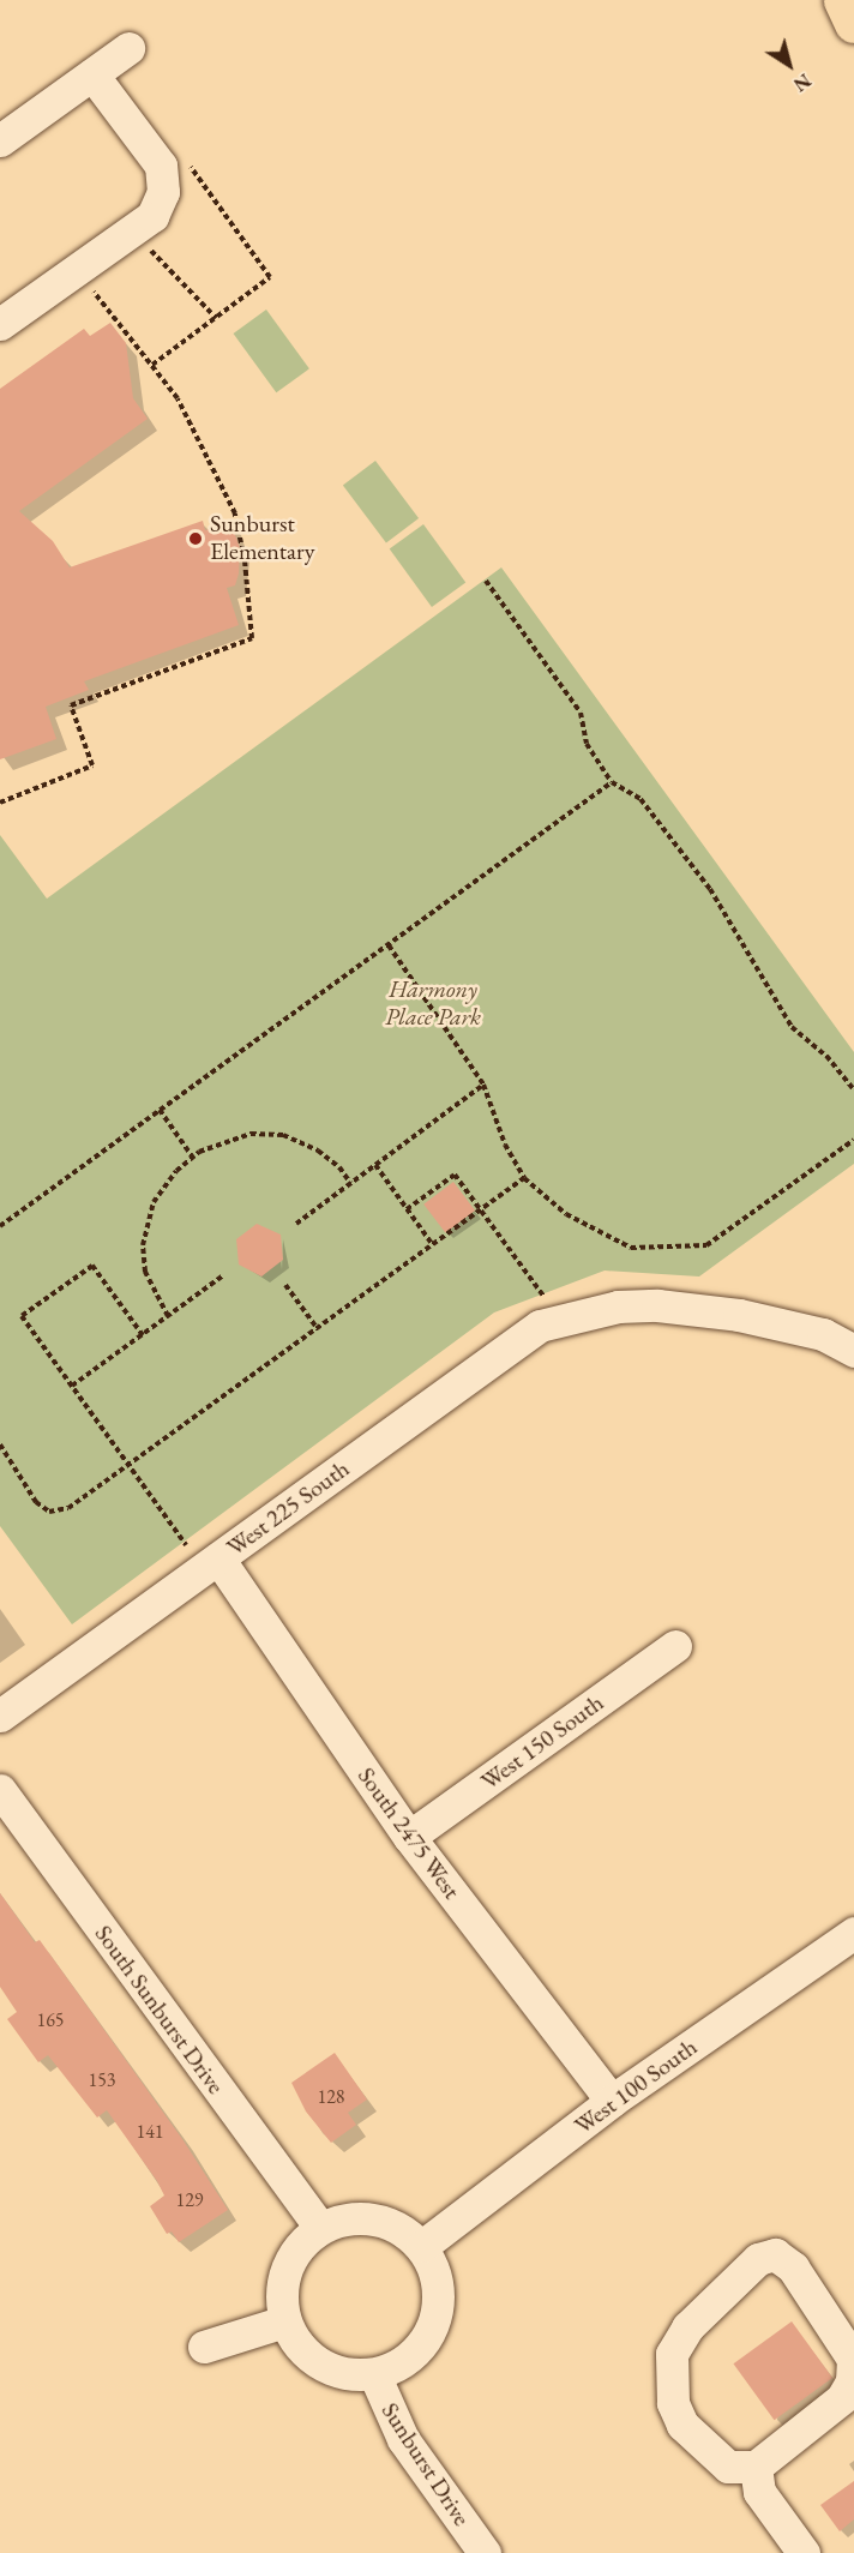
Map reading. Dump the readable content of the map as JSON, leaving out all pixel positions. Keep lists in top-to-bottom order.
{
  "streets": {
    "street": [
      "West 225 South",
      "West 150 South",
      "South 2475 West",
      "South Sunburst Drive",
      "West 100 South",
      "Sunburst Drive"
    ]
  },
  "crossings": [
    ["West 225 South", "South 2475 West"],
    ["West 150 South", "South 2475 West"],
    ["South 2475 West", "West 100 South"],
    ["South Sunburst Drive", "West 100 South"],
    ["South Sunburst Drive", "Sunburst Drive"],
    ["West 100 South", "Sunburst Drive"]
  ],
  "parks": ["Harmony Place Park"],
  "places": ["Sunburst Elementary"],
  "house_numbers": [
    "165",
    "153",
    "128",
    "141",
    "129"
  ],
  "north": "bottom right"
}
